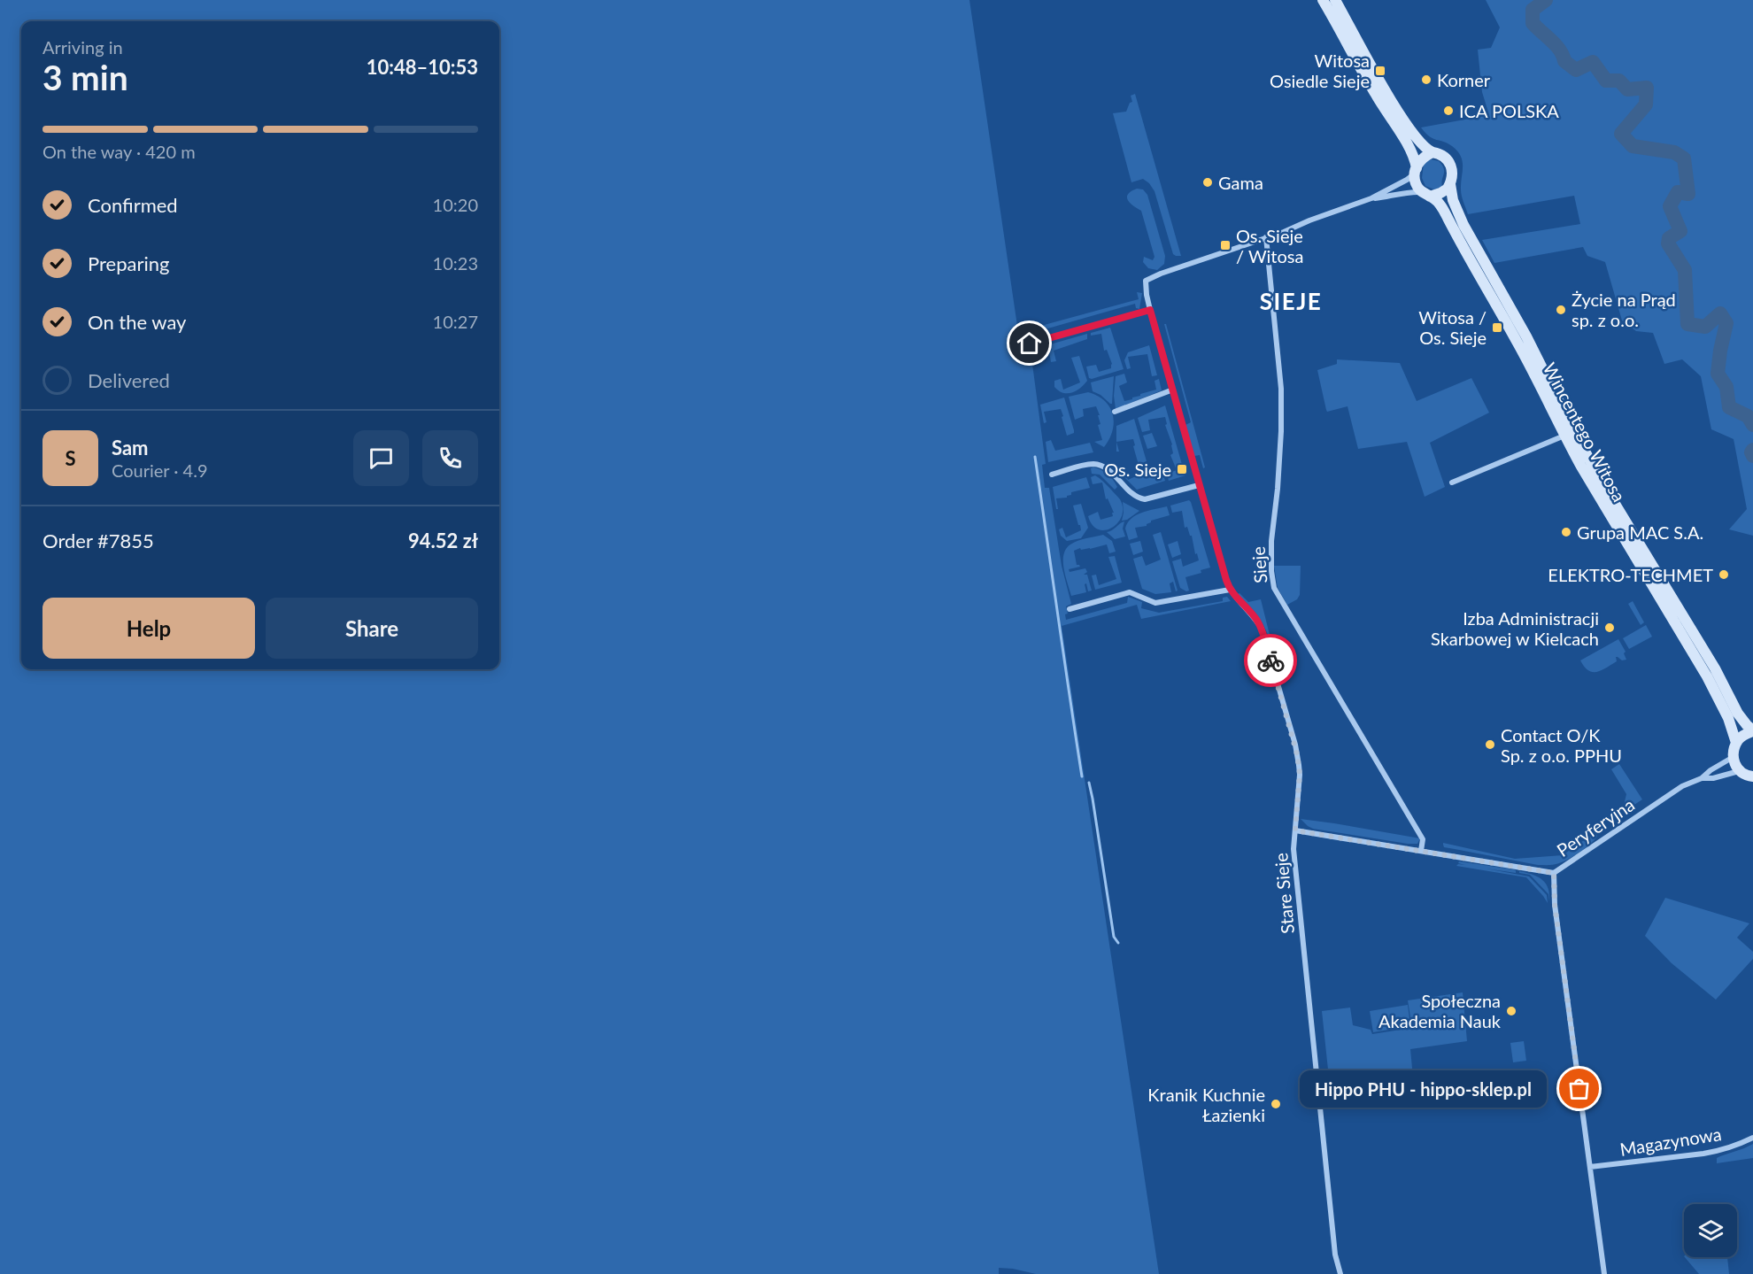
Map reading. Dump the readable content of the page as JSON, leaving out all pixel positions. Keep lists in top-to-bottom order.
{
  "streets": {
    "main road": ["Wincentego Witosa"],
    "street": [
      "Sieje",
      "Peryferyjna",
      "Stare Sieje",
      "Magazynowa"
    ]
  },
  "crossings": [
    ["Sieje", "Stare Sieje"],
    ["Peryferyjna", "Magazynowa"]
  ],
  "districts": ["SIEJE"],
  "places": {
    "transit": [
      "Witosa Osiedle Sieje",
      "Os. Sieje / Witosa",
      "Witosa / Os. Sieje",
      "Os. Sieje"
    ],
    "other": [
      "Korner",
      "ICA POLSKA",
      "Gama",
      "Życie na Prąd sp. z o.o.",
      "Grupa MAC S.A.",
      "ELEKTRO-TECHMET",
      "Izba Administracji Skarbowej w Kielcach",
      "Contact O/K Sp. z o.o. PPHU",
      "Społeczna Akademia Nauk",
      "Hippo PHU - hippo-sklep.pl",
      "Kranik Kuchnie Łazienki"
    ]
  },
  "page": {
    "heading": ["3 min", "Arriving in", "10:48–10:53"],
    "panel": [
      "Sam",
      "Courier · 4.9",
      "Order #7855",
      "94.52 zł"
    ],
    "bar": "On the way · 420 m",
    "list": [
      ["Confirmed", "10:20"],
      ["Preparing", "10:23"],
      ["On the way", "10:27"],
      "Delivered"
    ],
    "round": "S",
    "buttons": ["Help", "Share"],
    "bubble": "Hippo PHU - hippo-sklep.pl"
  }
}
